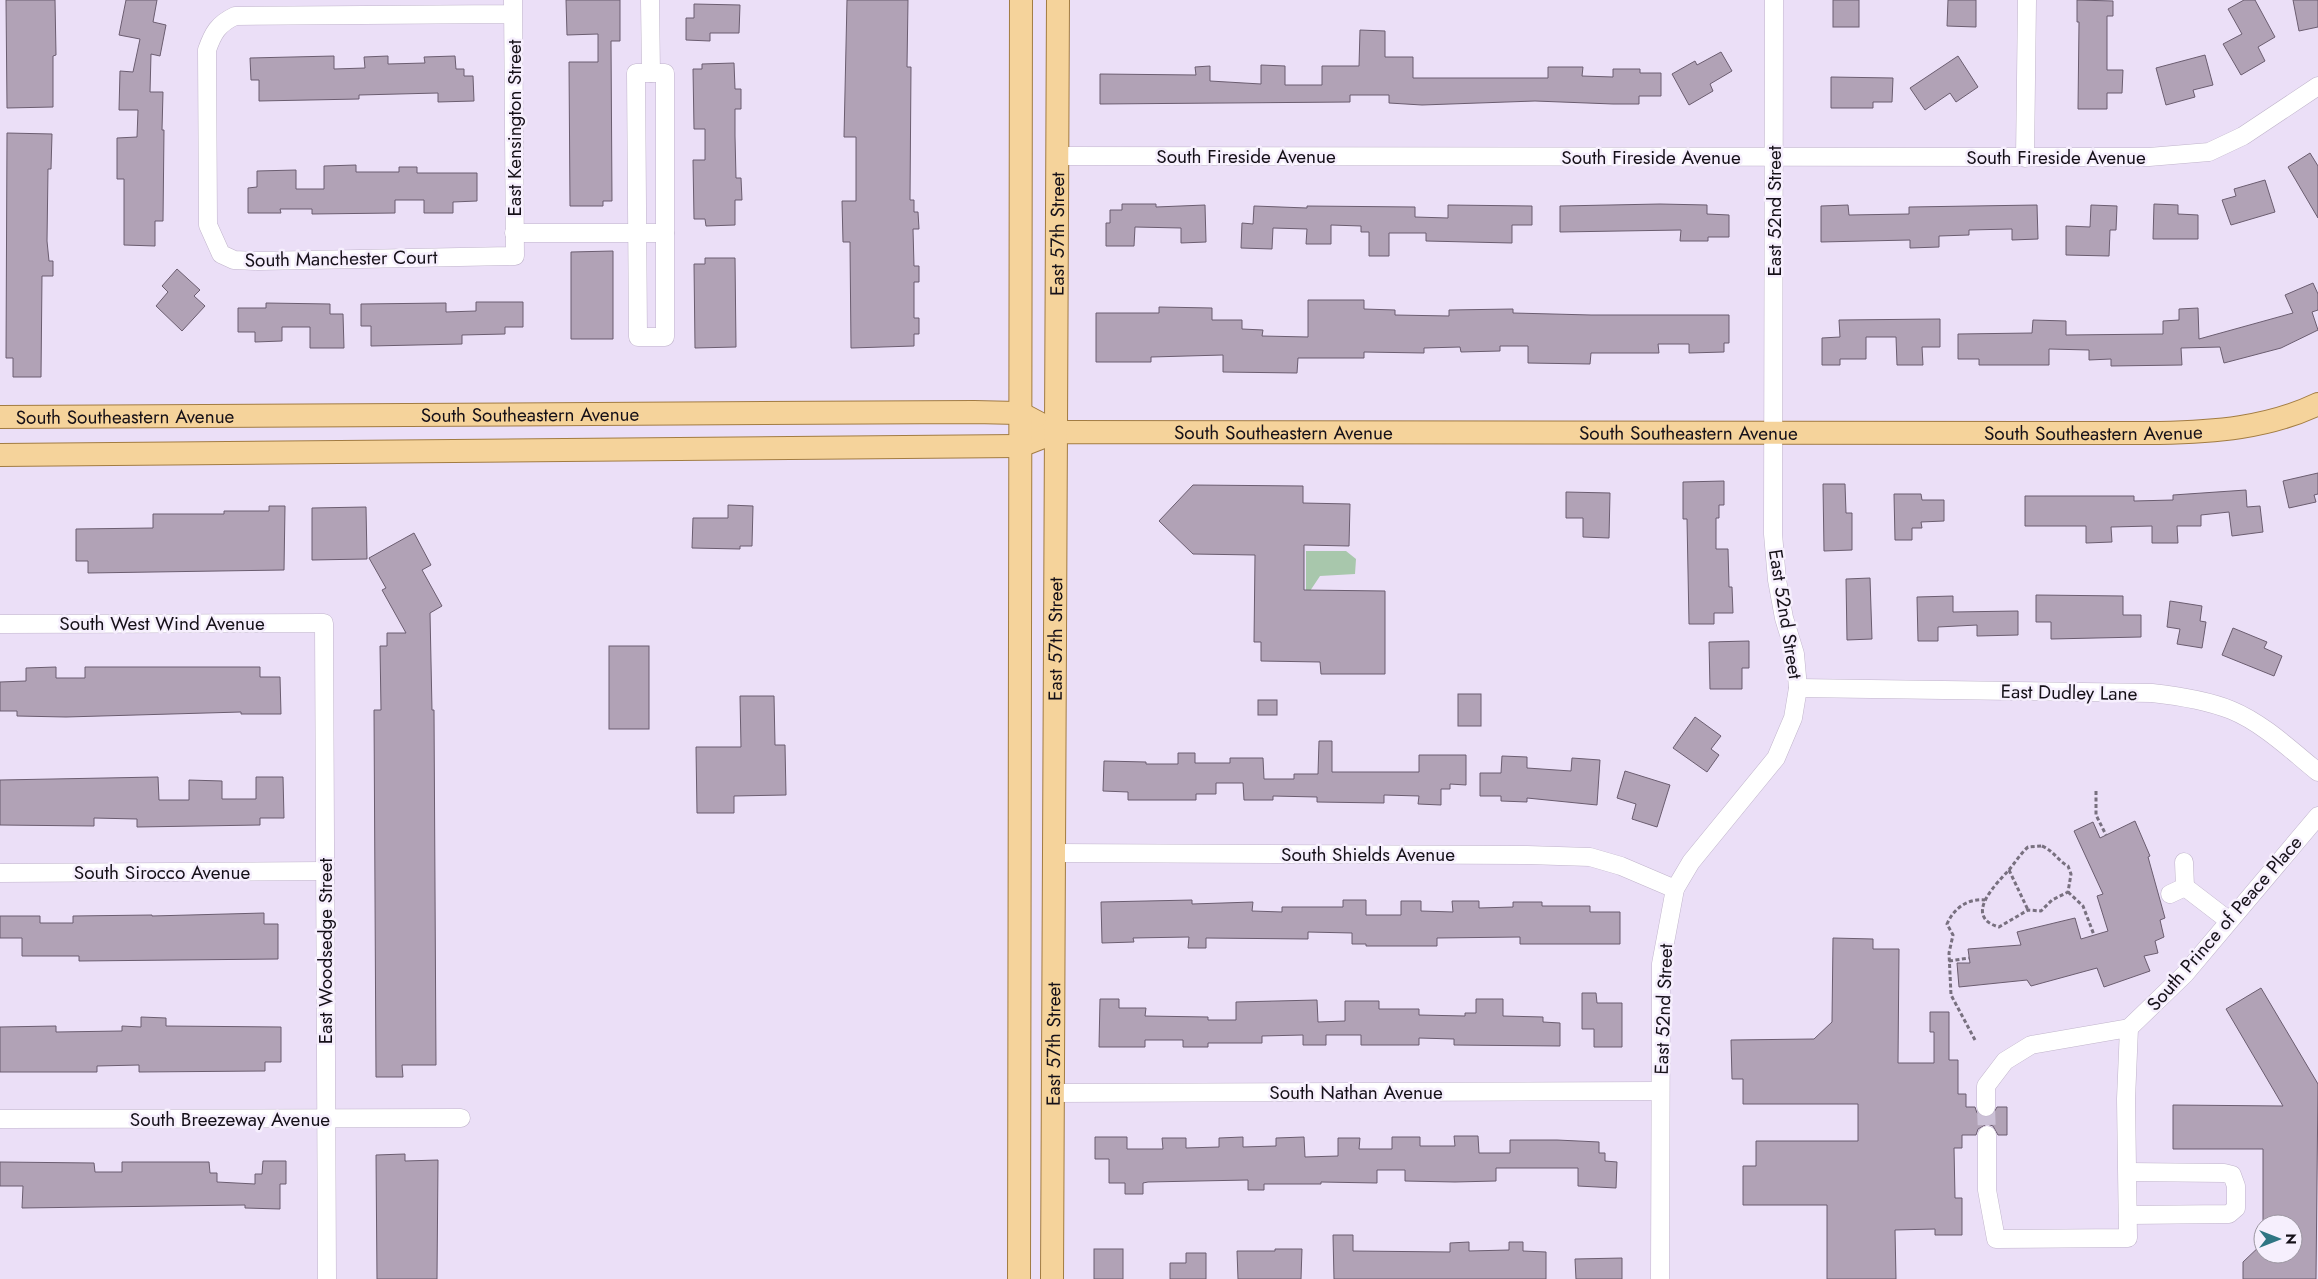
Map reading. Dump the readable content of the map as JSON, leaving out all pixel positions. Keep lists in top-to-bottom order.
{
  "streets": {
    "main road": ["East 57th Street", "South Southeastern Avenue"],
    "street": [
      "East Kensington Street",
      "South Fireside Avenue",
      "East 52nd Street",
      "South Manchester Court",
      "South West Wind Avenue",
      "East Dudley Lane",
      "South Shields Avenue",
      "South Sirocco Avenue",
      "South Prince of Peace Place",
      "East Woodsedge Street",
      "South Nathan Avenue",
      "South Breezeway Avenue"
    ]
  },
  "crossings": [
    ["East Kensington Street", "South Manchester Court"],
    ["South Fireside Avenue", "East 52nd Street"],
    ["South Fireside Avenue", "East 57th Street"],
    ["East 52nd Street", "South Southeastern Avenue"],
    ["East 52nd Street", "East Dudley Lane"],
    ["East 52nd Street", "South Shields Avenue"],
    ["East 52nd Street", "South Nathan Avenue"],
    ["East 57th Street", "South Southeastern Avenue"],
    ["East 57th Street", "South Shields Avenue"],
    ["East 57th Street", "South Nathan Avenue"],
    ["South West Wind Avenue", "East Woodsedge Street"],
    ["South Sirocco Avenue", "East Woodsedge Street"],
    ["East Woodsedge Street", "South Breezeway Avenue"]
  ],
  "north": "right"
}
